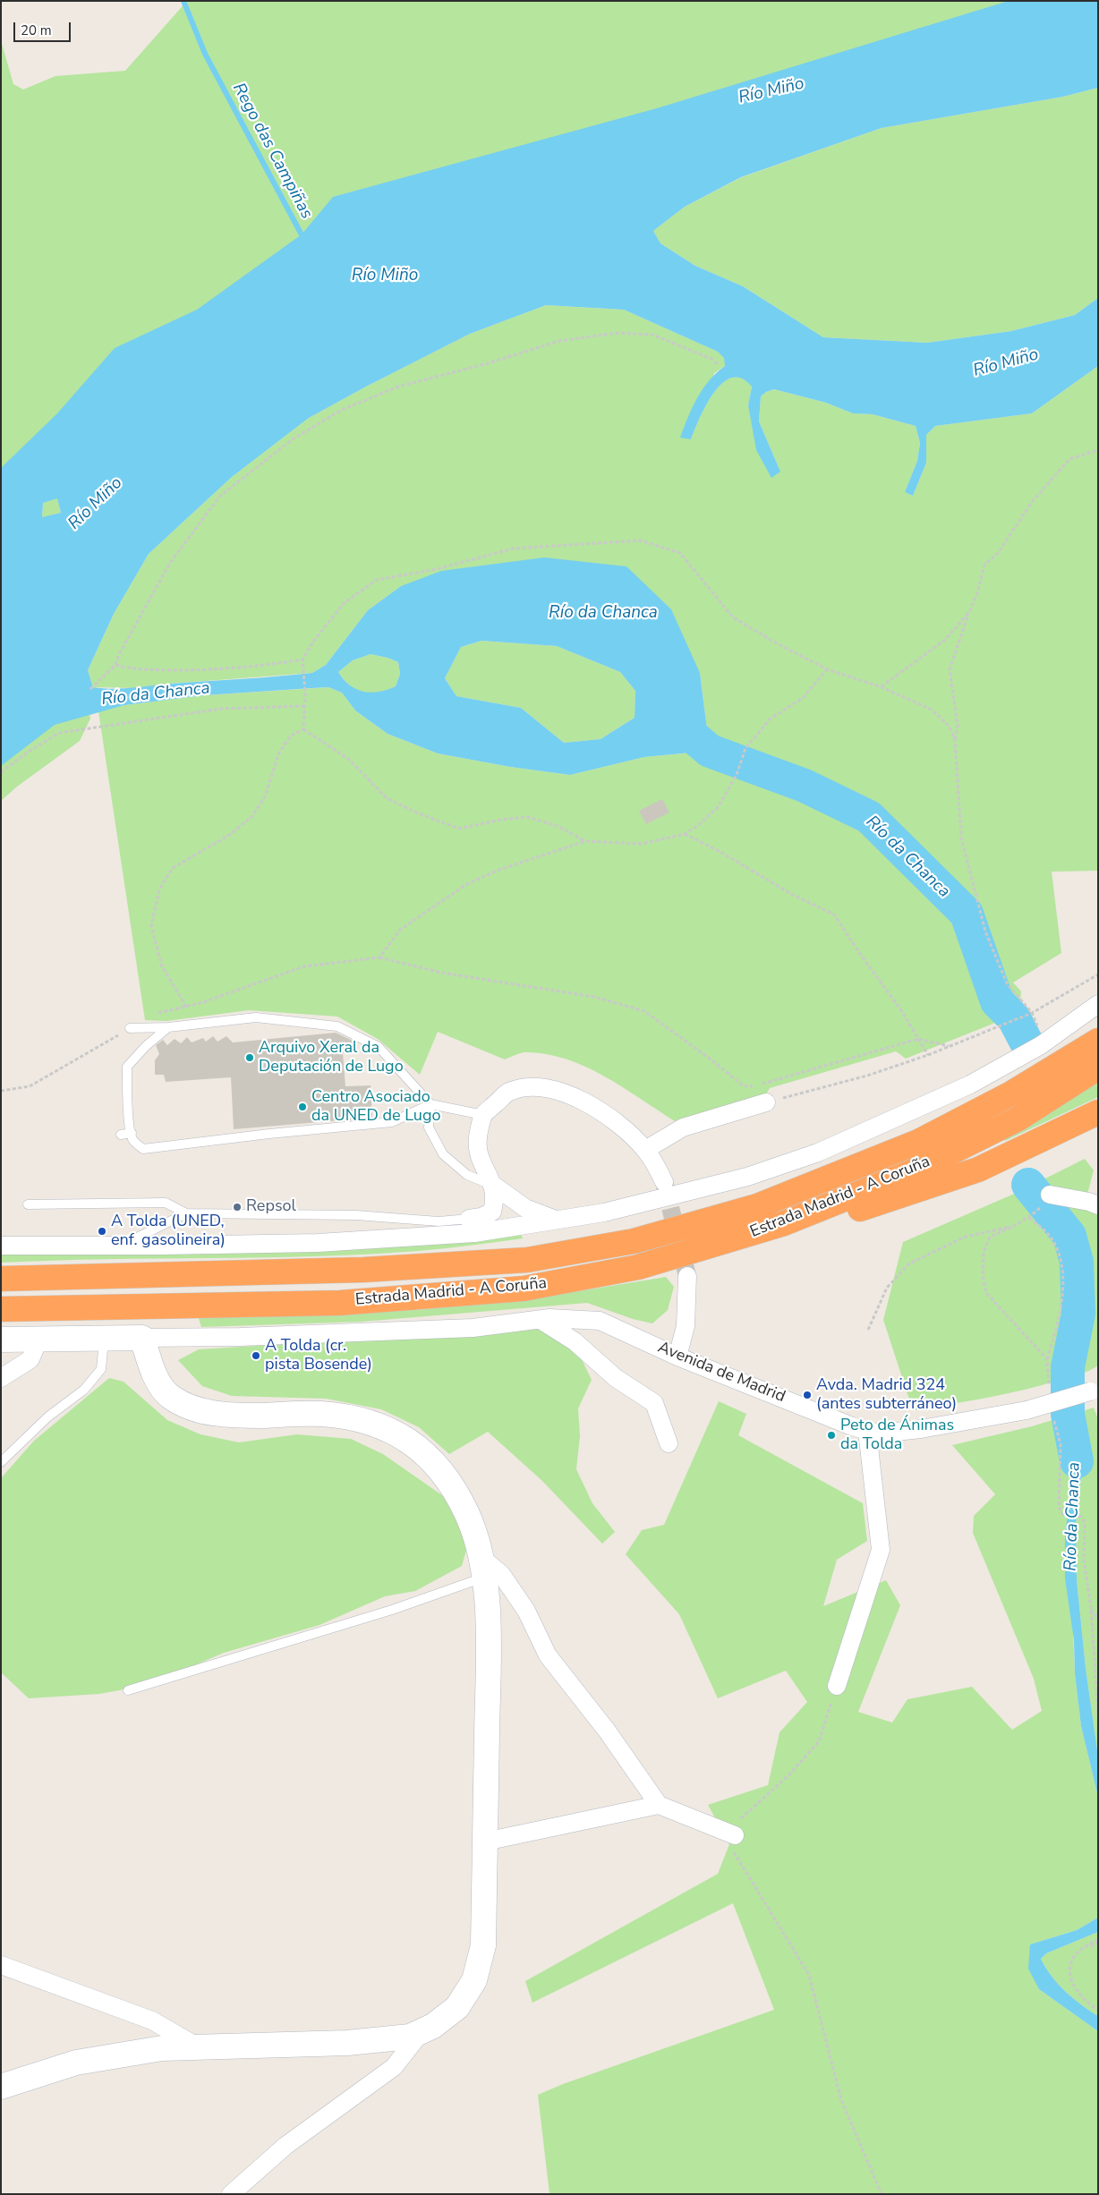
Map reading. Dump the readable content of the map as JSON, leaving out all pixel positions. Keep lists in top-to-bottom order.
{
  "streets": {
    "highway": ["Estrada Madrid - A Coruña"],
    "street": ["Avenida de Madrid"]
  },
  "water": ["Río Miño", "Rego das Campiñas", "Río da Chanca"],
  "places": [
    "Arquivo Xeral da Deputación de Lugo",
    "Centro Asociado da UNED de Lugo",
    "Repsol",
    "A Tolda (UNED, enf. gasolineira)",
    "A Tolda (cr. pista Bosende)",
    "Avda. Madrid 324 (antes subterráneo)",
    "Peto de Ánimas da Tolda"
  ],
  "scale_bar": "20 m"
}
